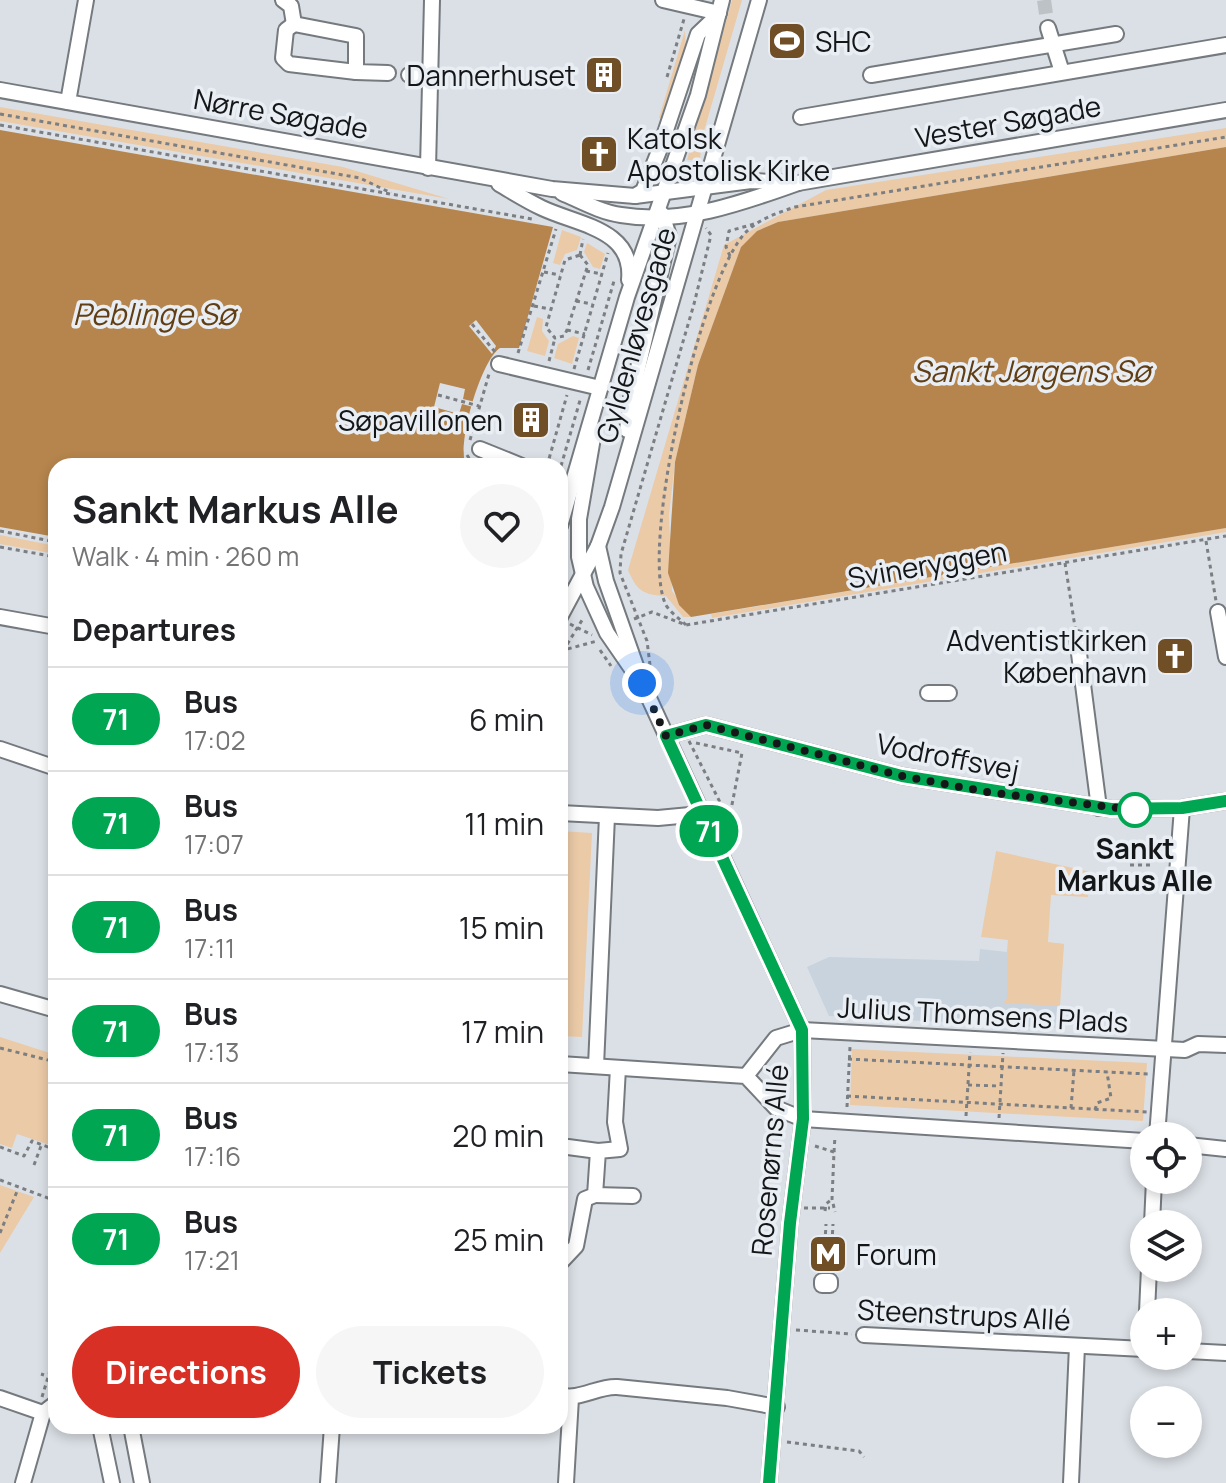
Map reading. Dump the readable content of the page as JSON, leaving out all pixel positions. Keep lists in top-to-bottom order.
{
  "streets": {
    "street": [
      "Nørre Søgade",
      "Vester Søgade",
      "Gyldenløvesgade",
      "Vodroffsvej",
      "Julius Thomsens Plads",
      "Rosenørns Allé",
      "Steenstrups Allé"
    ],
    "path": ["Svineryggen"]
  },
  "crossings": [
    ["Nørre Søgade", "Vester Søgade"],
    ["Nørre Søgade", "Gyldenløvesgade"],
    ["Vester Søgade", "Gyldenløvesgade"],
    ["Vester Søgade", "Svineryggen"],
    ["Gyldenløvesgade", "Svineryggen"],
    ["Gyldenløvesgade", "Rosenørns Allé"],
    ["Vodroffsvej", "Rosenørns Allé"],
    ["Julius Thomsens Plads", "Rosenørns Allé"],
    ["Rosenørns Allé", "Steenstrups Allé"]
  ],
  "water": ["Peblinge Sø", "Sankt Jørgens Sø"],
  "places": {
    "sports": ["SHC"],
    "building": ["Dannerhuset", "Søpavillonen"],
    "church": ["Katolsk Apostolisk Kirke", "Adventistkirken København"],
    "other": ["Sankt Markus Alle"],
    "metro station": ["Forum"]
  },
  "lines": ["bus line 71"],
  "page": {
    "on_map": "71",
    "heading": [
      ["Sankt Markus Alle", "Walk · 4 min · 260 m"],
      "Departures"
    ],
    "list": [
      {
        "mark": "71",
        "name": "Bus",
        "note": "17:02",
        "value": "6 min"
      },
      {
        "mark": "71",
        "name": "Bus",
        "note": "17:07",
        "value": "11 min"
      },
      {
        "mark": "71",
        "name": "Bus",
        "note": "17:11",
        "value": "15 min"
      },
      {
        "mark": "71",
        "name": "Bus",
        "note": "17:13",
        "value": "17 min"
      },
      {
        "mark": "71",
        "name": "Bus",
        "note": "17:16",
        "value": "20 min"
      },
      {
        "mark": "71",
        "name": "Bus",
        "note": "17:21",
        "value": "25 min"
      }
    ],
    "map_buttons": ["+", "−"],
    "buttons": ["Directions", "Tickets"]
  }
}
